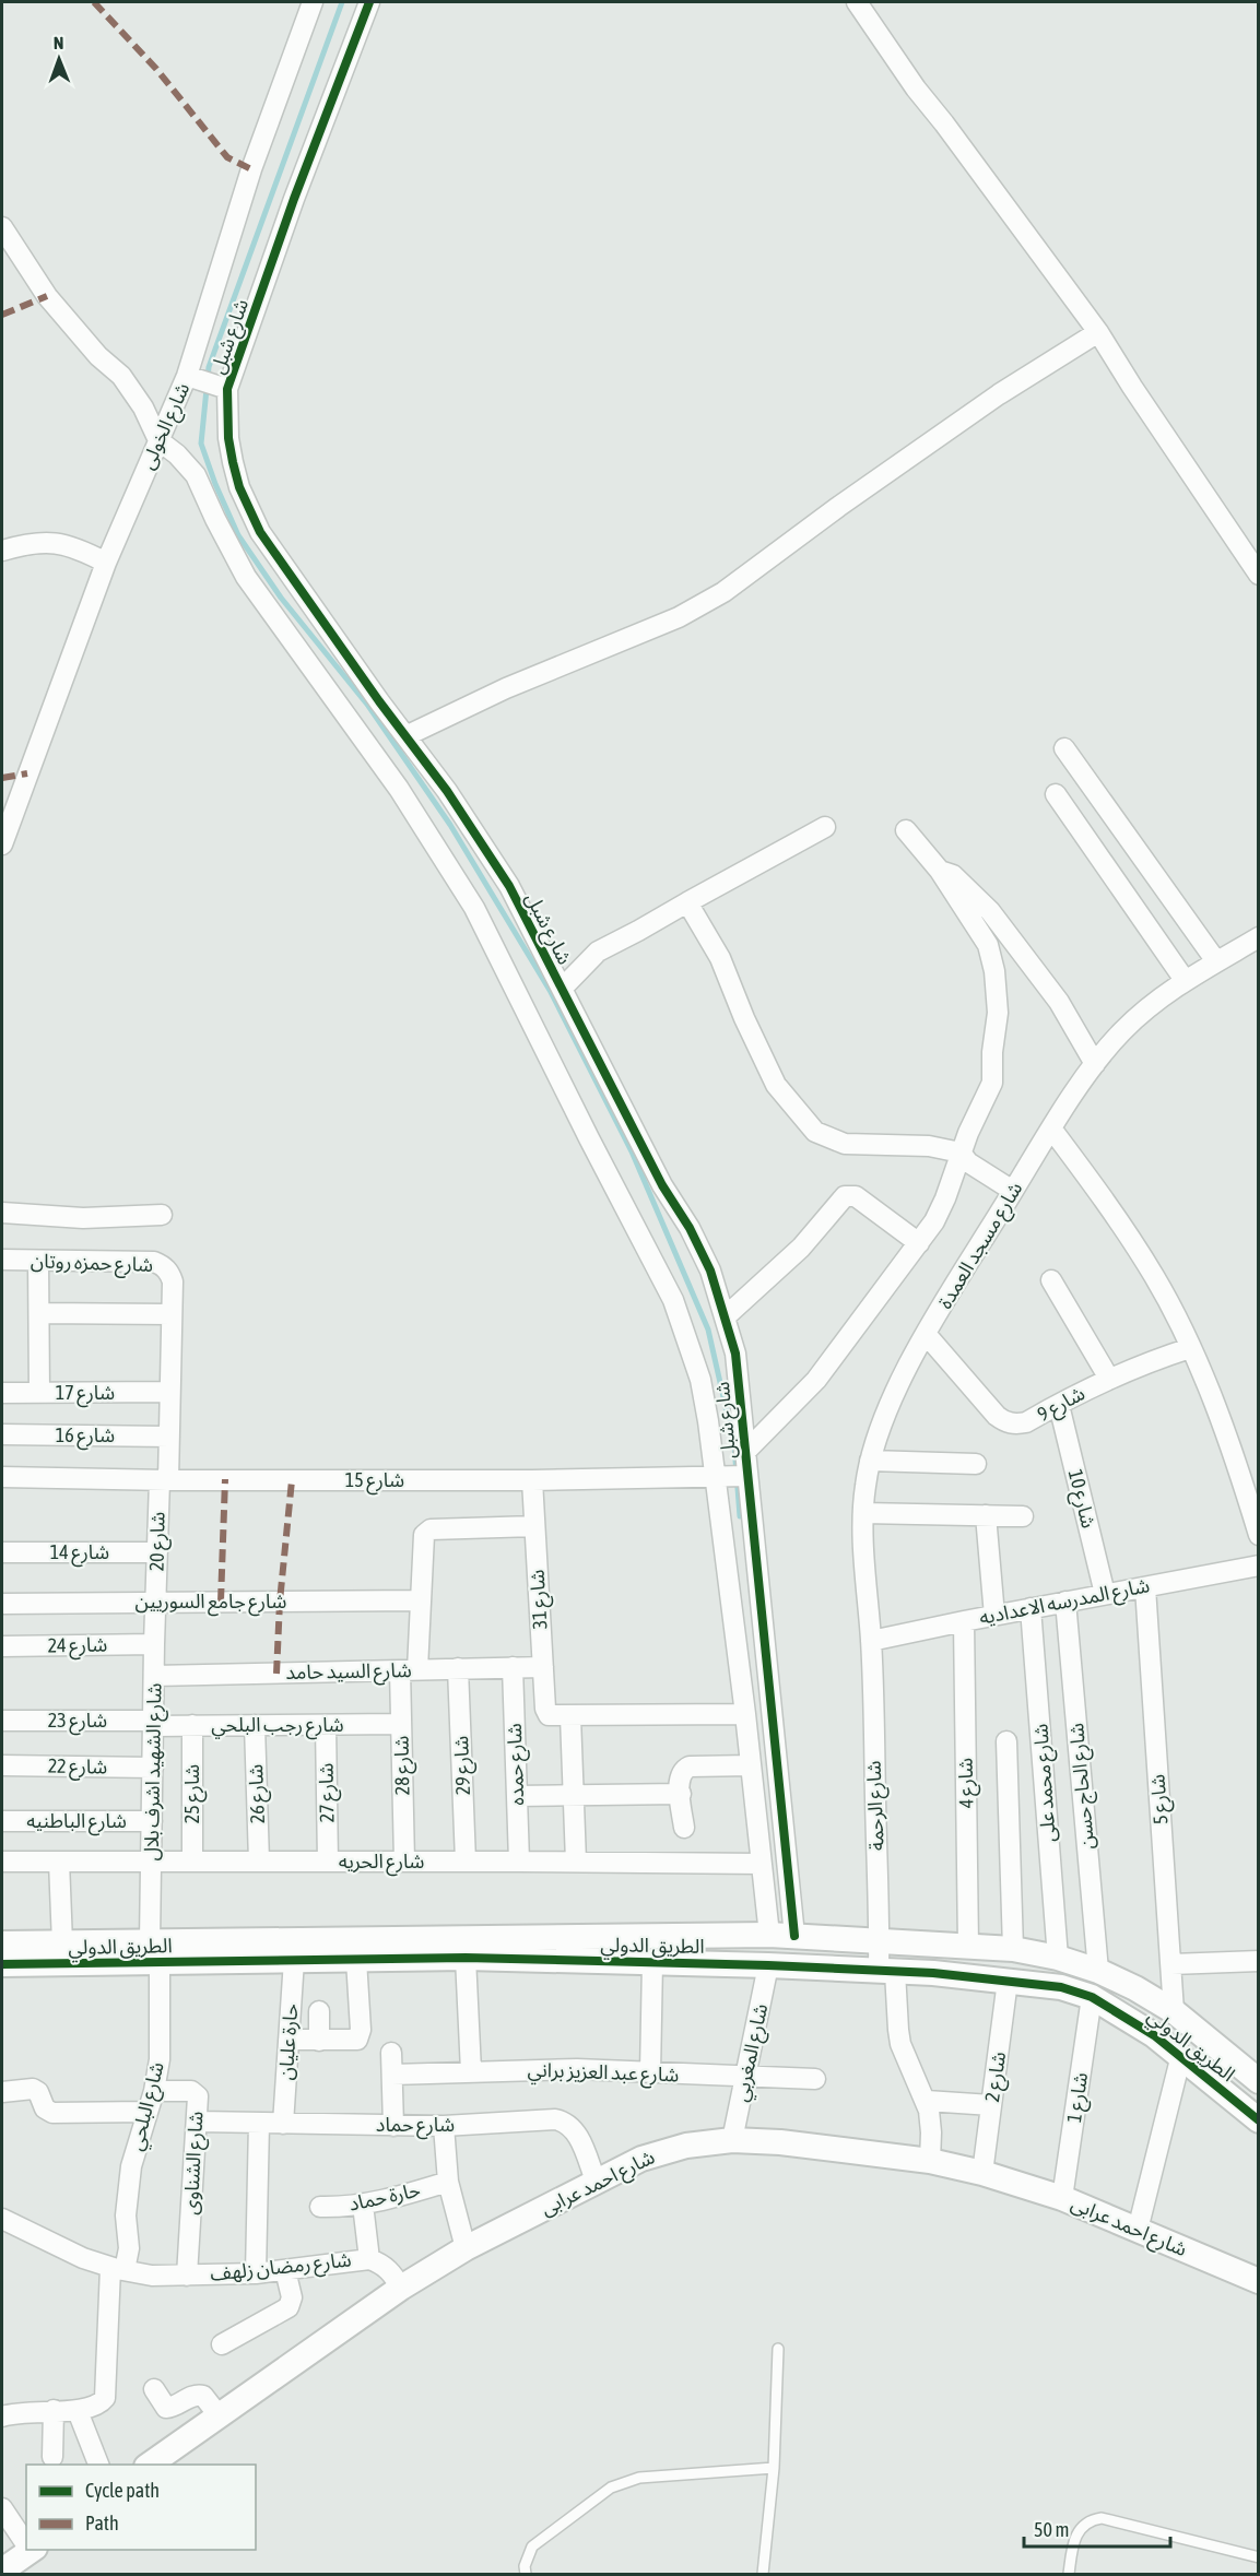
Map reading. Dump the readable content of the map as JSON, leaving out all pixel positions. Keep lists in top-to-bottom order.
{
  "streets": {
    "street": [
      "شارع شبل",
      "شارع الخولى",
      "شارع مسجد العمدة",
      "شارع حمزه روتان",
      "شارع 17",
      "شارع 9",
      "شارع 16",
      "شارع 15",
      "شارع 10",
      "شارع 20",
      "شارع 14",
      "شارع 31",
      "شارع جامع السوريين",
      "شارع المدرسه الاعداديه",
      "شارع 24",
      "شارع السيد حامد",
      "شارع 23",
      "شارع رجب البلحي",
      "شارع حمده",
      "شارع 28",
      "شارع 29",
      "شارع 22",
      "شارع الشهيد اشرف بلال",
      "شارع 4",
      "شارع محمد على",
      "شارع الحاج حسن",
      "شارع 27",
      "شارع 25",
      "شارع 26",
      "شارع 5",
      "شارع الرحمة",
      "شارع الباطنيه",
      "شارع الحريه",
      "الطريق الدولي",
      "حارة عليان",
      "شارع المغربي",
      "شارع عبد العزيز براني",
      "شارع 2",
      "شارع 1",
      "شارع البلحي",
      "شارع حماد",
      "شارع الشناوى",
      "شارع احمد عرابى",
      "حارة حماد",
      "شارع رمضان زلهف"
    ]
  },
  "crossings": [
    ["شارع شبل", "شارع الخولى"],
    ["شارع شبل", "شارع 15"],
    ["شارع شبل", "شارع الحريه"],
    ["شارع شبل", "الطريق الدولي"],
    ["شارع مسجد العمدة", "شارع 9"],
    ["شارع مسجد العمدة", "شارع المدرسه الاعداديه"],
    ["شارع مسجد العمدة", "شارع الرحمة"],
    ["شارع حمزه روتان", "شارع 20"],
    ["شارع 17", "شارع 20"],
    ["شارع 9", "شارع 10"],
    ["شارع 16", "شارع 20"],
    ["شارع 15", "شارع 20"],
    ["شارع 15", "شارع 31"],
    ["شارع 10", "شارع المدرسه الاعداديه"],
    ["شارع 20", "شارع 14"],
    ["شارع 20", "شارع جامع السوريين"],
    ["شارع 20", "شارع الشهيد اشرف بلال"],
    ["شارع 31", "شارع السيد حامد"],
    ["شارع 31", "شارع 28"],
    ["شارع 31", "شارع الحريه"],
    ["شارع جامع السوريين", "شارع 28"],
    ["شارع جامع السوريين", "شارع الشهيد اشرف بلال"],
    ["شارع المدرسه الاعداديه", "شارع 4"],
    ["شارع المدرسه الاعداديه", "شارع محمد على"],
    ["شارع المدرسه الاعداديه", "شارع الحاج حسن"],
    ["شارع المدرسه الاعداديه", "شارع 5"],
    ["شارع المدرسه الاعداديه", "شارع الرحمة"],
    ["شارع 24", "شارع الشهيد اشرف بلال"],
    ["شارع السيد حامد", "شارع حمده"],
    ["شارع السيد حامد", "شارع 28"],
    ["شارع السيد حامد", "شارع 29"],
    ["شارع السيد حامد", "شارع الشهيد اشرف بلال"],
    ["شارع 23", "شارع رجب البلحي"],
    ["شارع 23", "شارع الشهيد اشرف بلال"],
    ["شارع رجب البلحي", "شارع 28"],
    ["شارع رجب البلحي", "شارع الشهيد اشرف بلال"],
    ["شارع رجب البلحي", "شارع 27"],
    ["شارع رجب البلحي", "شارع 25"],
    ["شارع رجب البلحي", "شارع 26"],
    ["شارع حمده", "شارع الحريه"],
    ["شارع 28", "شارع الحريه"],
    ["شارع 29", "شارع الحريه"],
    ["شارع 22", "شارع الشهيد اشرف بلال"],
    ["شارع الشهيد اشرف بلال", "شارع الباطنيه"],
    ["شارع الشهيد اشرف بلال", "شارع الحريه"],
    ["شارع الشهيد اشرف بلال", "الطريق الدولي"],
    ["شارع الشهيد اشرف بلال", "شارع البلحي"],
    ["شارع 4", "الطريق الدولي"],
    ["شارع محمد على", "الطريق الدولي"],
    ["شارع الحاج حسن", "الطريق الدولي"],
    ["شارع 27", "شارع الحريه"],
    ["شارع 25", "شارع الحريه"],
    ["شارع 26", "شارع الحريه"],
    ["شارع 5", "الطريق الدولي"],
    ["شارع الرحمة", "الطريق الدولي"],
    ["شارع الرحمة", "شارع احمد عرابى"],
    ["الطريق الدولي", "حارة عليان"],
    ["الطريق الدولي", "شارع المغربي"],
    ["الطريق الدولي", "شارع 2"],
    ["الطريق الدولي", "شارع 1"],
    ["الطريق الدولي", "شارع البلحي"],
    ["حارة عليان", "شارع حماد"],
    ["شارع المغربي", "شارع عبد العزيز براني"],
    ["شارع المغربي", "شارع احمد عرابى"],
    ["شارع 2", "شارع احمد عرابى"],
    ["شارع 1", "شارع احمد عرابى"],
    ["شارع البلحي", "شارع الشناوى"],
    ["شارع البلحي", "شارع رمضان زلهف"],
    ["شارع حماد", "شارع الشناوى"],
    ["شارع حماد", "شارع احمد عرابى"],
    ["شارع حماد", "حارة حماد"],
    ["شارع الشناوى", "شارع رمضان زلهف"],
    ["شارع احمد عرابى", "حارة حماد"],
    ["شارع احمد عرابى", "شارع رمضان زلهف"]
  ],
  "legend": ["Cycle path", "Path"],
  "scale_bar": "50 m",
  "north": "top"
}
